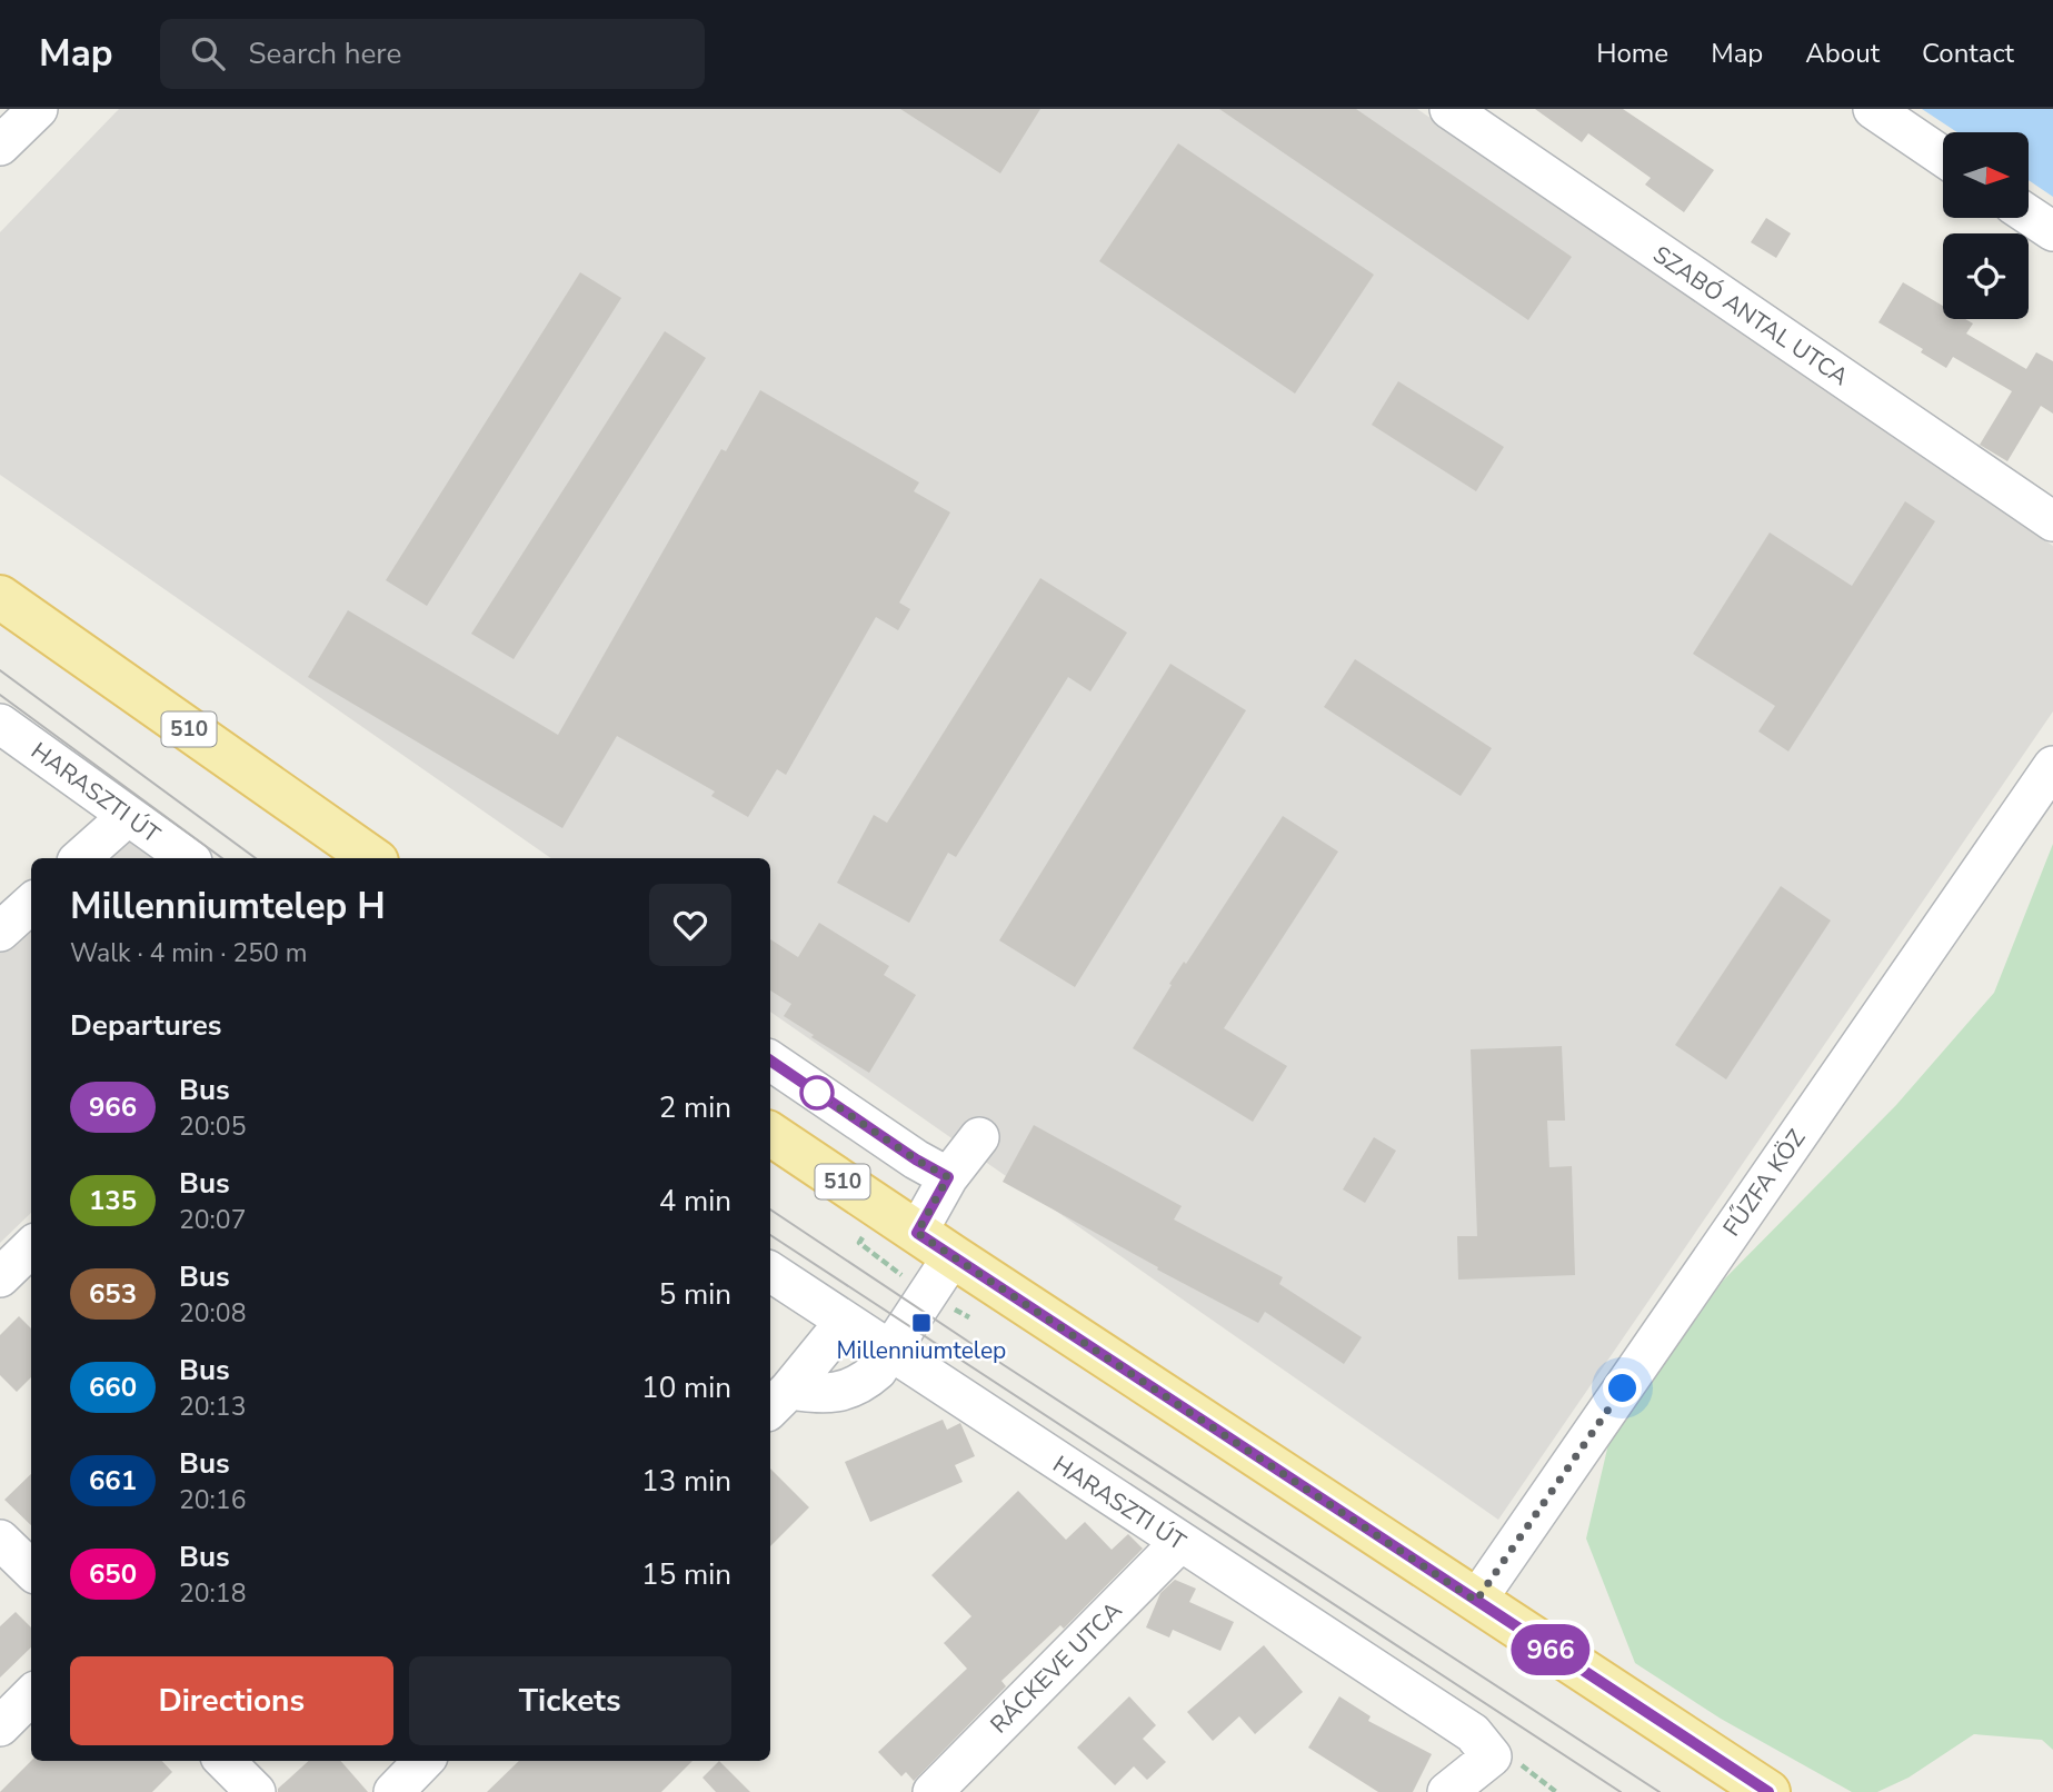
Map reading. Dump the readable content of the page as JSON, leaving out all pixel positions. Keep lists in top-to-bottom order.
{
  "streets": {
    "main road": ["510"],
    "street": [
      "SZABÓ ANTAL UTCA",
      "HARASZTI ÚT",
      "FŰZFA KÖZ",
      "RÁCKEVE UTCA"
    ]
  },
  "crossings": [
    ["510", "FŰZFA KÖZ"],
    ["HARASZTI ÚT", "RÁCKEVE UTCA"]
  ],
  "places": {
    "transit": ["Millenniumtelep"]
  },
  "lines": ["bus line 966"],
  "north": "right",
  "page": {
    "header": "Map",
    "search": "Search here",
    "nav": [
      "Home",
      "Map",
      "About",
      "Contact"
    ],
    "on_map": "966",
    "heading": [
      ["Millenniumtelep H", "Walk · 4 min · 250 m"],
      "Departures"
    ],
    "list": [
      {
        "mark": "966",
        "name": "Bus",
        "note": "20:05",
        "value": "2 min"
      },
      {
        "mark": "135",
        "name": "Bus",
        "note": "20:07",
        "value": "4 min"
      },
      {
        "mark": "653",
        "name": "Bus",
        "note": "20:08",
        "value": "5 min"
      },
      {
        "mark": "660",
        "name": "Bus",
        "note": "20:13",
        "value": "10 min"
      },
      {
        "mark": "661",
        "name": "Bus",
        "note": "20:16",
        "value": "13 min"
      },
      {
        "mark": "650",
        "name": "Bus",
        "note": "20:18",
        "value": "15 min"
      }
    ],
    "buttons": ["Directions", "Tickets"]
  }
}
